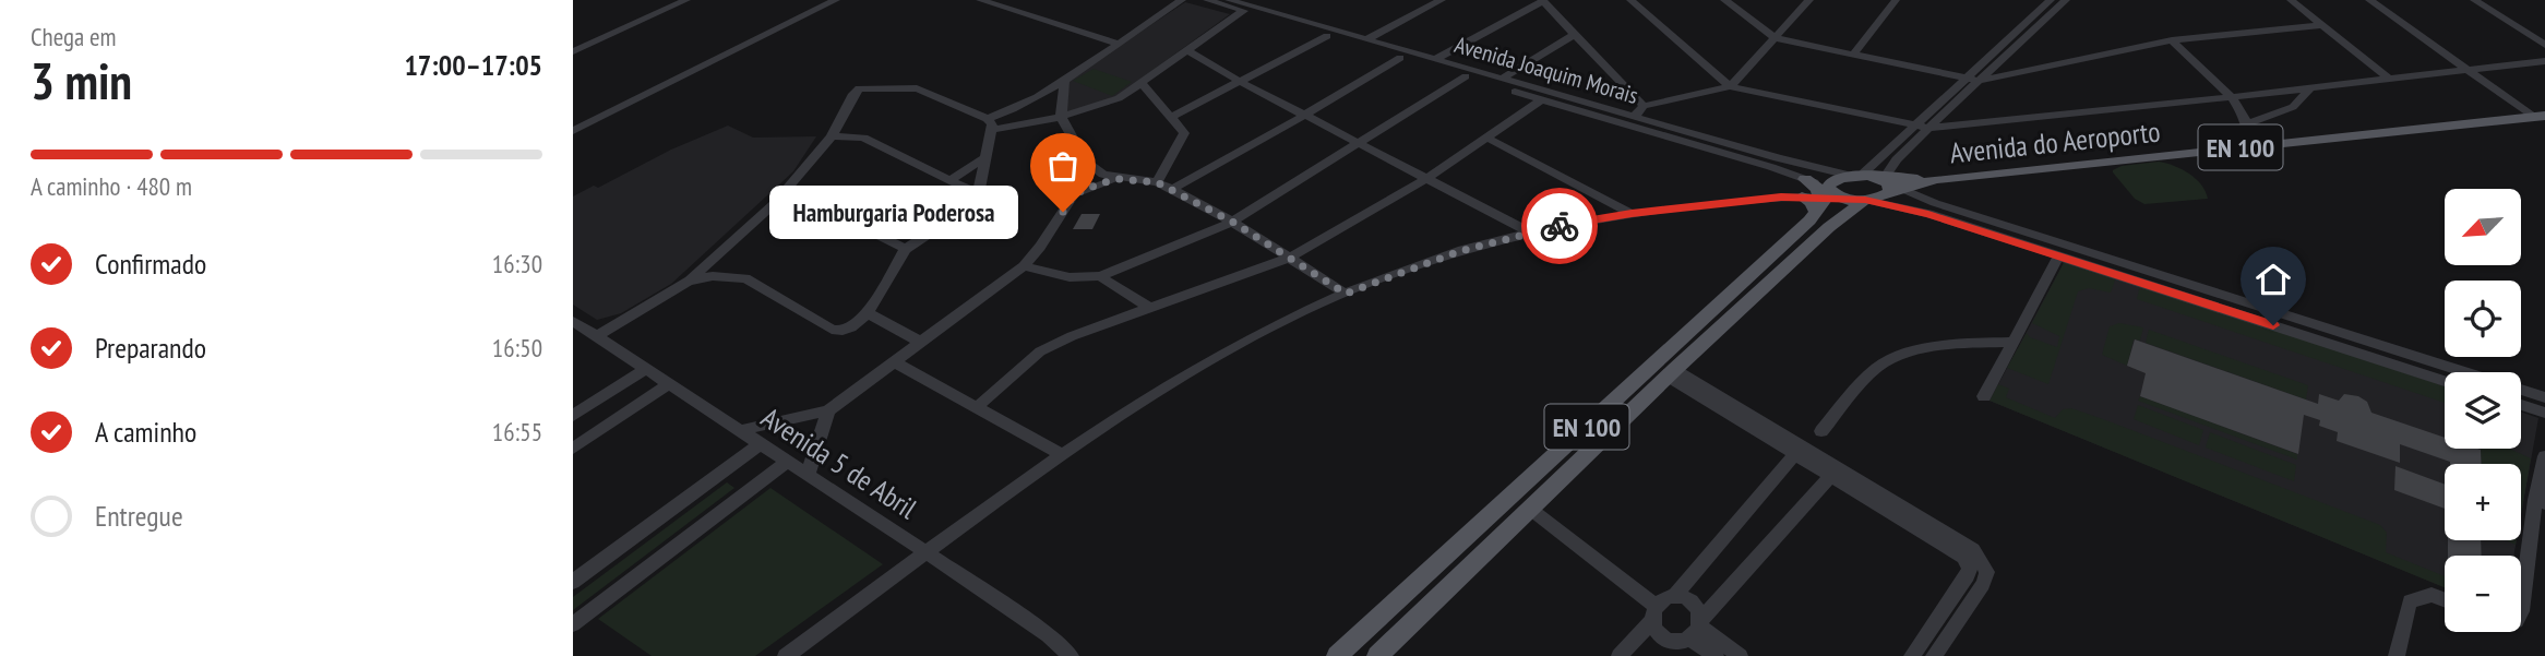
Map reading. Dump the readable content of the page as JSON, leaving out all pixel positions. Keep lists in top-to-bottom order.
{
  "streets": {
    "main road": ["Avenida do Aeroporto", "EN 100"],
    "street": ["Avenida Joaquim Morais", "Avenida 5 de Abril"]
  },
  "crossings": [
    ["Avenida Joaquim Morais", "Avenida do Aeroporto"],
    ["Avenida Joaquim Morais", "EN 100"],
    ["Avenida do Aeroporto", "EN 100"]
  ],
  "places": ["Hamburgaria Poderosa"],
  "north": "bottom left",
  "page": {
    "heading": ["3 min", "Chega em", "17:00–17:05"],
    "bar": "A caminho · 480 m",
    "bubble": "Hamburgaria Poderosa",
    "map_buttons": ["+", "−"],
    "list": [
      ["Confirmado", "16:30"],
      ["Preparando", "16:50"],
      ["A caminho", "16:55"],
      "Entregue"
    ]
  }
}
